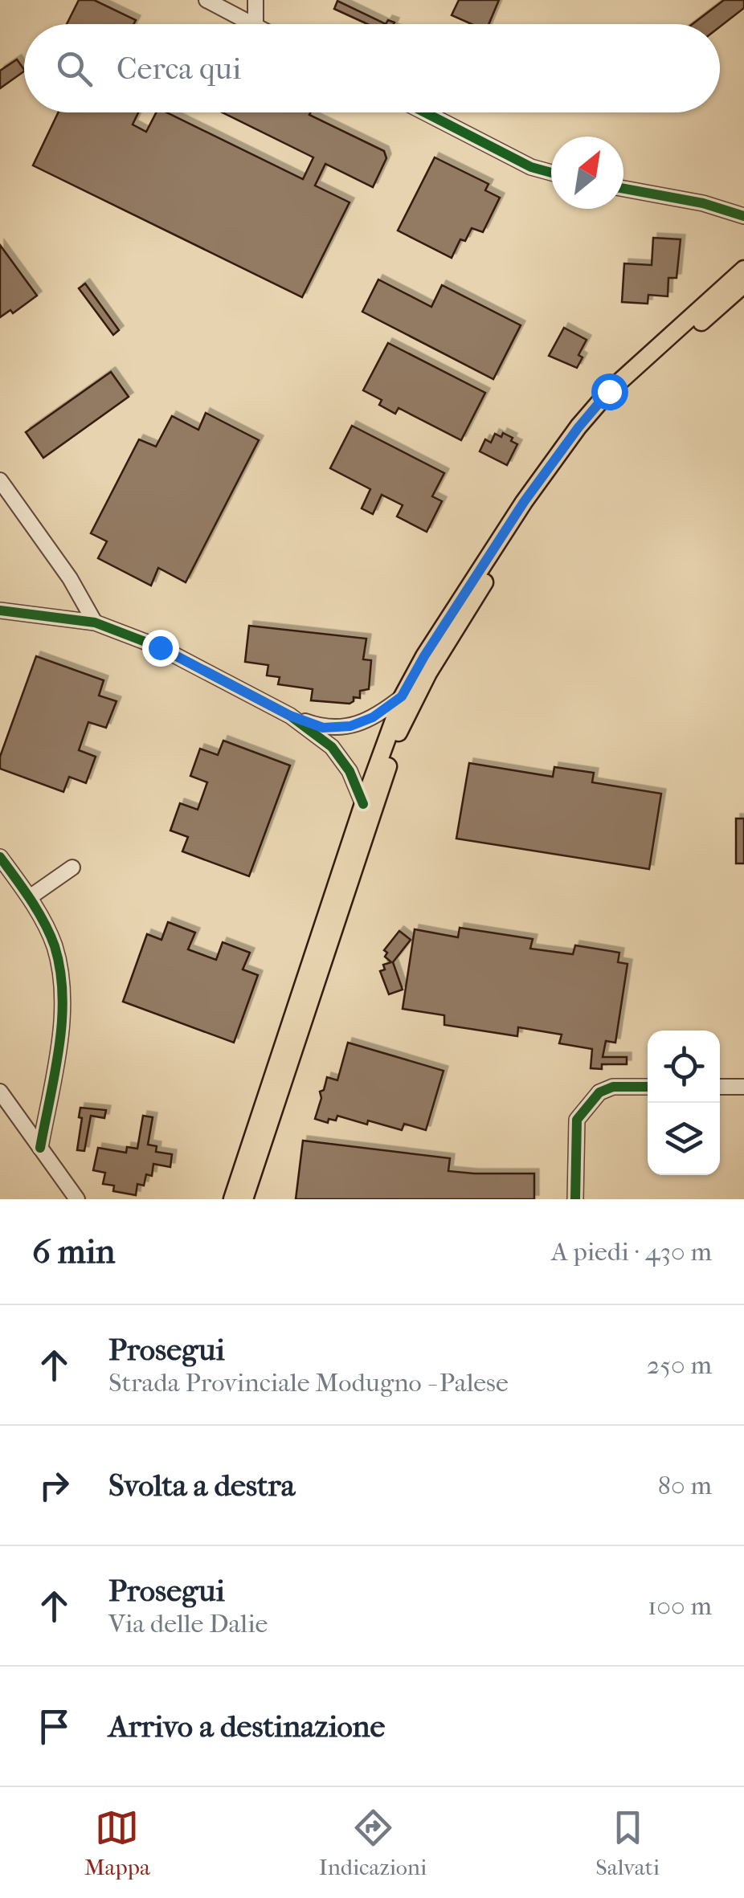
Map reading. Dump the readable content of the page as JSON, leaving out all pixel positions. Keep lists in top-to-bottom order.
{
  "north": "top right",
  "page": {
    "search": "Cerca qui",
    "heading": ["6 min", "A piedi · 430 m"],
    "list": [
      ["Prosegui", "Strada Provinciale Modugno - Palese", "250 m"],
      ["Svolta a destra", "80 m"],
      ["Prosegui", "Via delle Dalie", "100 m"],
      "Arrivo a destinazione"
    ],
    "nav": ["Mappa", "Indicazioni", "Salvati"]
  }
}
